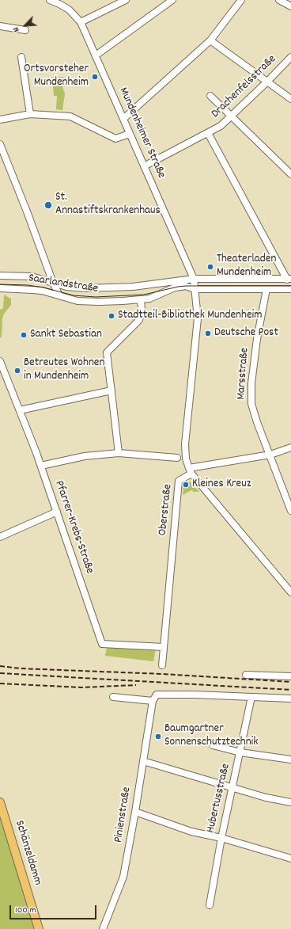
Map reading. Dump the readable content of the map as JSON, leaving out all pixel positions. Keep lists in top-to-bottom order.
{
  "streets": {
    "main road": ["Schänzeldamm"],
    "street": [
      "Drachenfelsstraße",
      "Mundenheimer Straße",
      "Saarlandstraße",
      "Marsstraße",
      "Oberstraße",
      "Pfarrer-Krebs-Straße",
      "Hubertusstraße",
      "Pinienstraße"
    ]
  },
  "crossings": [
    ["Drachenfelsstraße", "Mundenheimer Straße"],
    ["Mundenheimer Straße", "Saarlandstraße"],
    ["Saarlandstraße", "Marsstraße"],
    ["Oberstraße", "Pfarrer-Krebs-Straße"]
  ],
  "places": [
    "Ortsvorsteher Mundenheim",
    "St. Annastiftskrankenhaus",
    "Theaterladen Mundenheim",
    "Stadtteil-Bibliothek Mundenheim",
    "Deutsche Post",
    "Sankt Sebastian",
    "Betreutes Wohnen in Mundenheim",
    "Kleines Kreuz",
    "Baumgartner Sonnenschutztechnik"
  ],
  "scale_bar": "100 m",
  "north": "bottom left"
}
